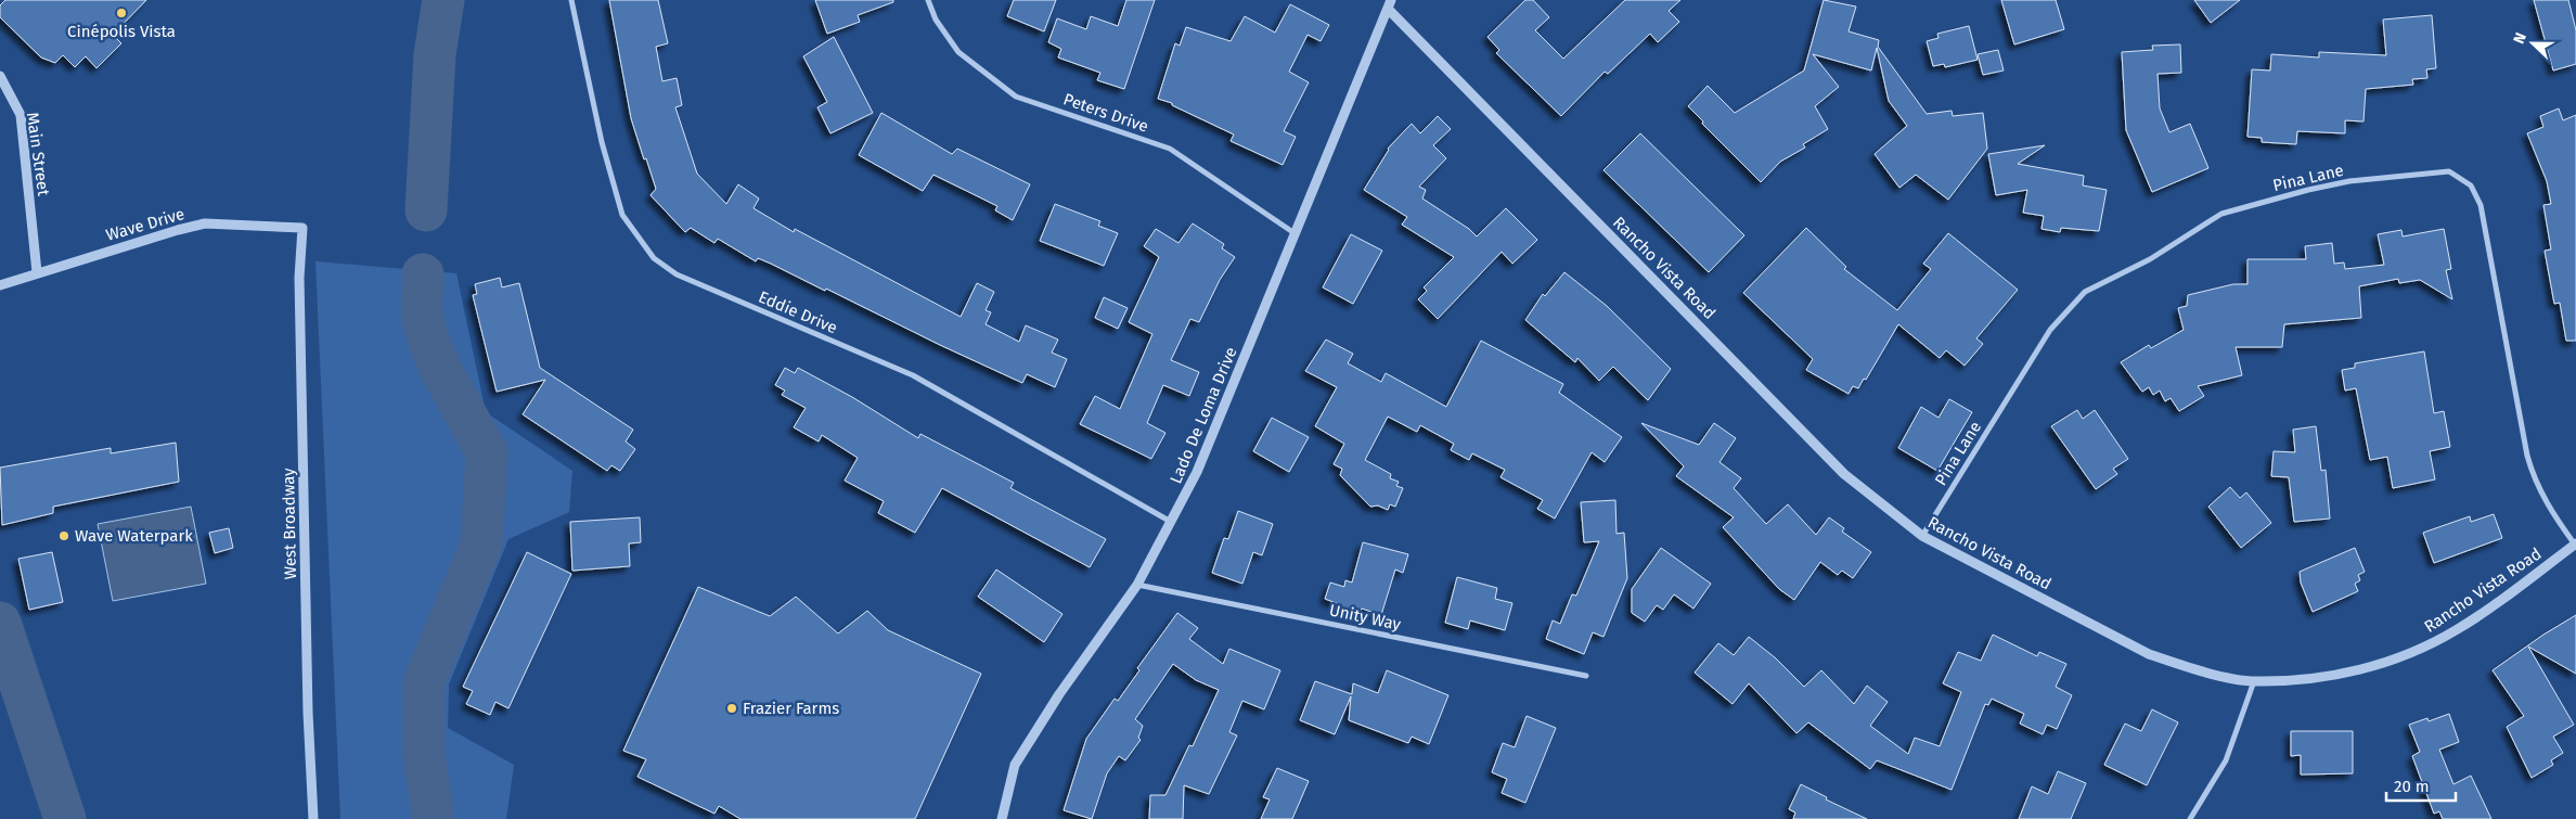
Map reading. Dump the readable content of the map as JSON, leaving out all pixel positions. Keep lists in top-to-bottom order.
{
  "streets": {
    "street": [
      "Peters Drive",
      "Main Street",
      "Pina Lane",
      "Wave Drive",
      "Rancho Vista Road",
      "Eddie Drive",
      "Lado De Loma Drive",
      "West Broadway",
      "Unity Way"
    ]
  },
  "crossings": [
    ["Peters Drive", "Lado De Loma Drive"],
    ["Main Street", "Wave Drive"],
    ["Pina Lane", "Rancho Vista Road"],
    ["Wave Drive", "West Broadway"],
    ["Rancho Vista Road", "Lado De Loma Drive"],
    ["Eddie Drive", "Lado De Loma Drive"],
    ["Lado De Loma Drive", "Unity Way"]
  ],
  "places": ["Cinépolis Vista", "Wave Waterpark", "Frazier Farms"],
  "scale_bar": "20 m",
  "north": "left"
}
